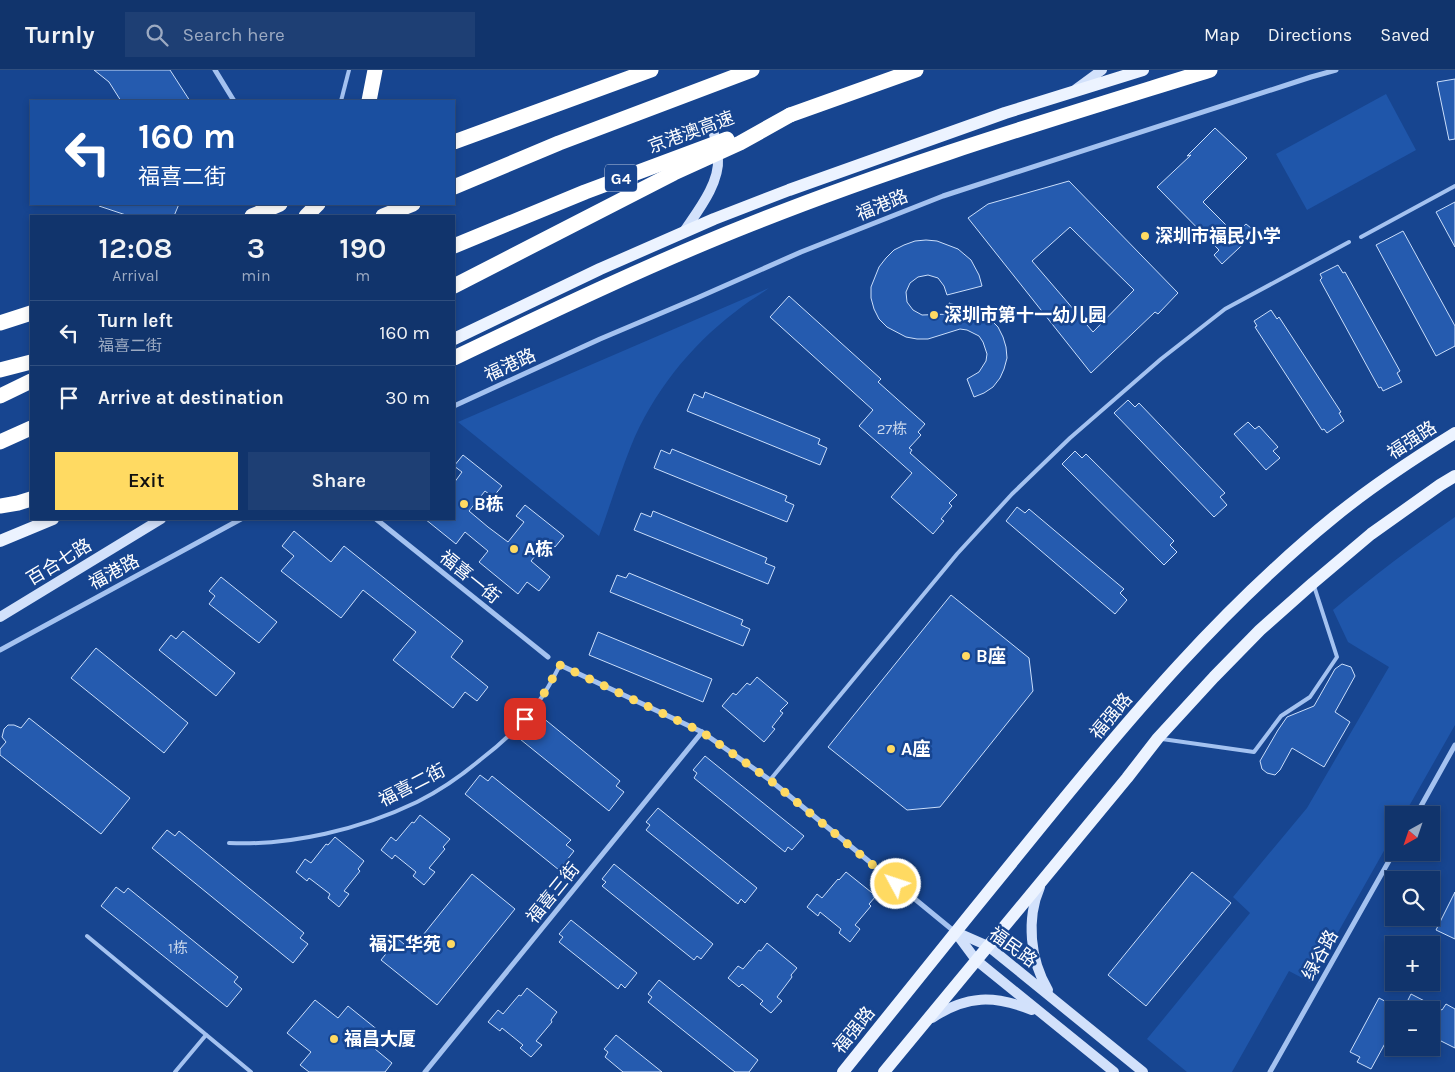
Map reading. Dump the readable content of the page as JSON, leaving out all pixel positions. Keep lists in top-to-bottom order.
{
  "streets": {
    "highway": ["京港澳高速", "G4"],
    "main road": ["福强路", "百合七路", "福民路"],
    "street": [
      "福港路",
      "福喜一街",
      "福喜三街",
      "绿谷路"
    ],
    "lane": ["福喜二街"]
  },
  "crossings": [
    ["福强路", "福民路"]
  ],
  "places": [
    "深圳市福民小学",
    "深圳市第十一幼儿园",
    "B栋",
    "A栋",
    "B座",
    "A座",
    "福汇华苑",
    "福昌大厦"
  ],
  "house_numbers": ["27栋", "1栋"],
  "north": "bottom left",
  "page": {
    "header": "Turnly",
    "search": "Search here",
    "nav": ["Map", "Directions", "Saved"],
    "turn": ["160 m", "福喜二街"],
    "eta": [
      "12:08",
      "Arrival",
      "3",
      "min",
      "190",
      "m"
    ],
    "list": [
      {
        "name": "Turn left",
        "note": "福喜二街",
        "value": "160 m"
      },
      {
        "name": "Arrive at destination",
        "value": "30 m"
      }
    ],
    "buttons": ["Exit", "Share"],
    "map_buttons": ["+", "−"]
  }
}
